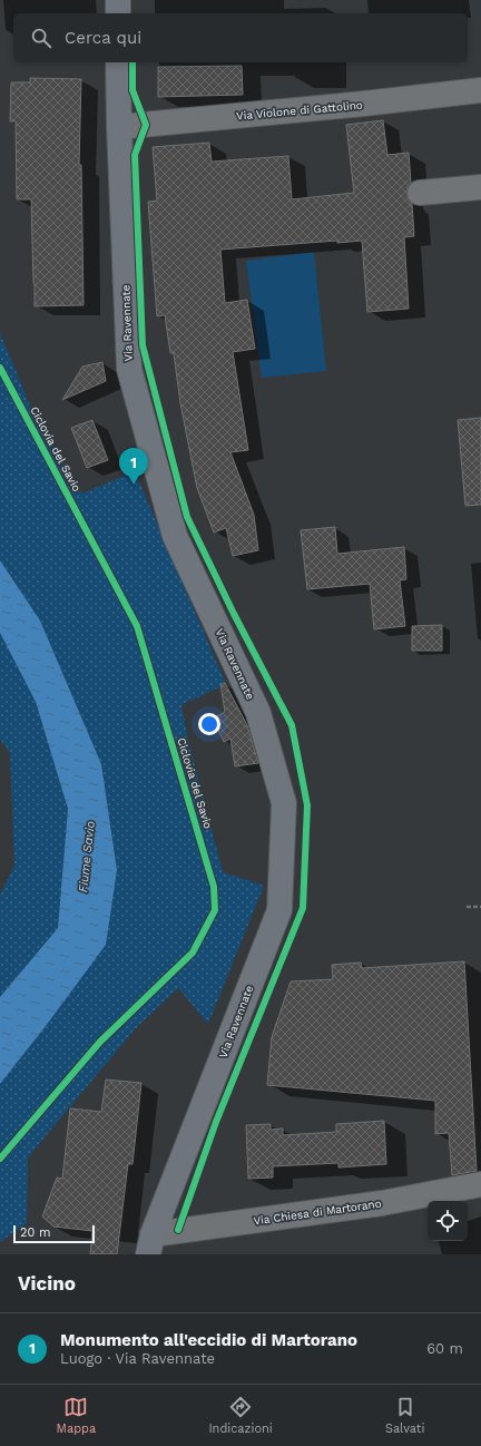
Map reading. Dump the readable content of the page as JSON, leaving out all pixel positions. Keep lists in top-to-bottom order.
{
  "streets": {
    "main road": ["Via Ravennate"],
    "street": ["Via Violone di Gattolino", "Via Chiesa di Martorano"],
    "cycle path": ["Ciclovia del Savio"]
  },
  "crossings": [
    ["Via Violone di Gattolino", "Via Ravennate"],
    ["Via Ravennate", "Via Chiesa di Martorano"]
  ],
  "water": ["Fiume Savio"],
  "scale_bar": "20 m",
  "page": {
    "search": "Cerca qui",
    "pins": "1",
    "scale": "20 m",
    "heading": "Vicino",
    "list": [
      {
        "mark": "1",
        "name": "Monumento all'eccidio di Martorano",
        "note": "Luogo · Via Ravennate",
        "value": "60 m"
      }
    ],
    "nav": ["Mappa", "Indicazioni", "Salvati"]
  }
}
